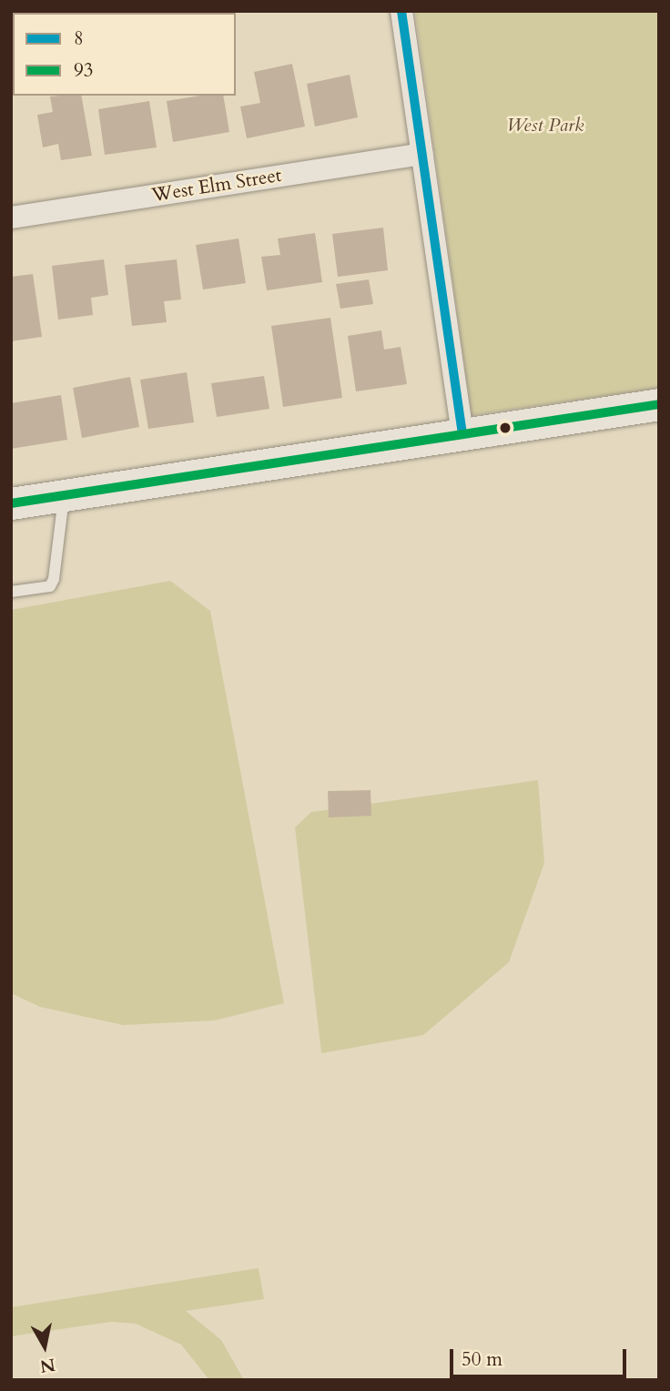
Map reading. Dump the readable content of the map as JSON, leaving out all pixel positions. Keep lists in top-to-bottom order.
{
  "streets": {
    "street": ["West Elm Street"]
  },
  "parks": ["West Park"],
  "lines": ["transit line 8", "transit line 93"],
  "legend": ["8", "93"],
  "scale_bar": "50 m",
  "north": "bottom"
}
